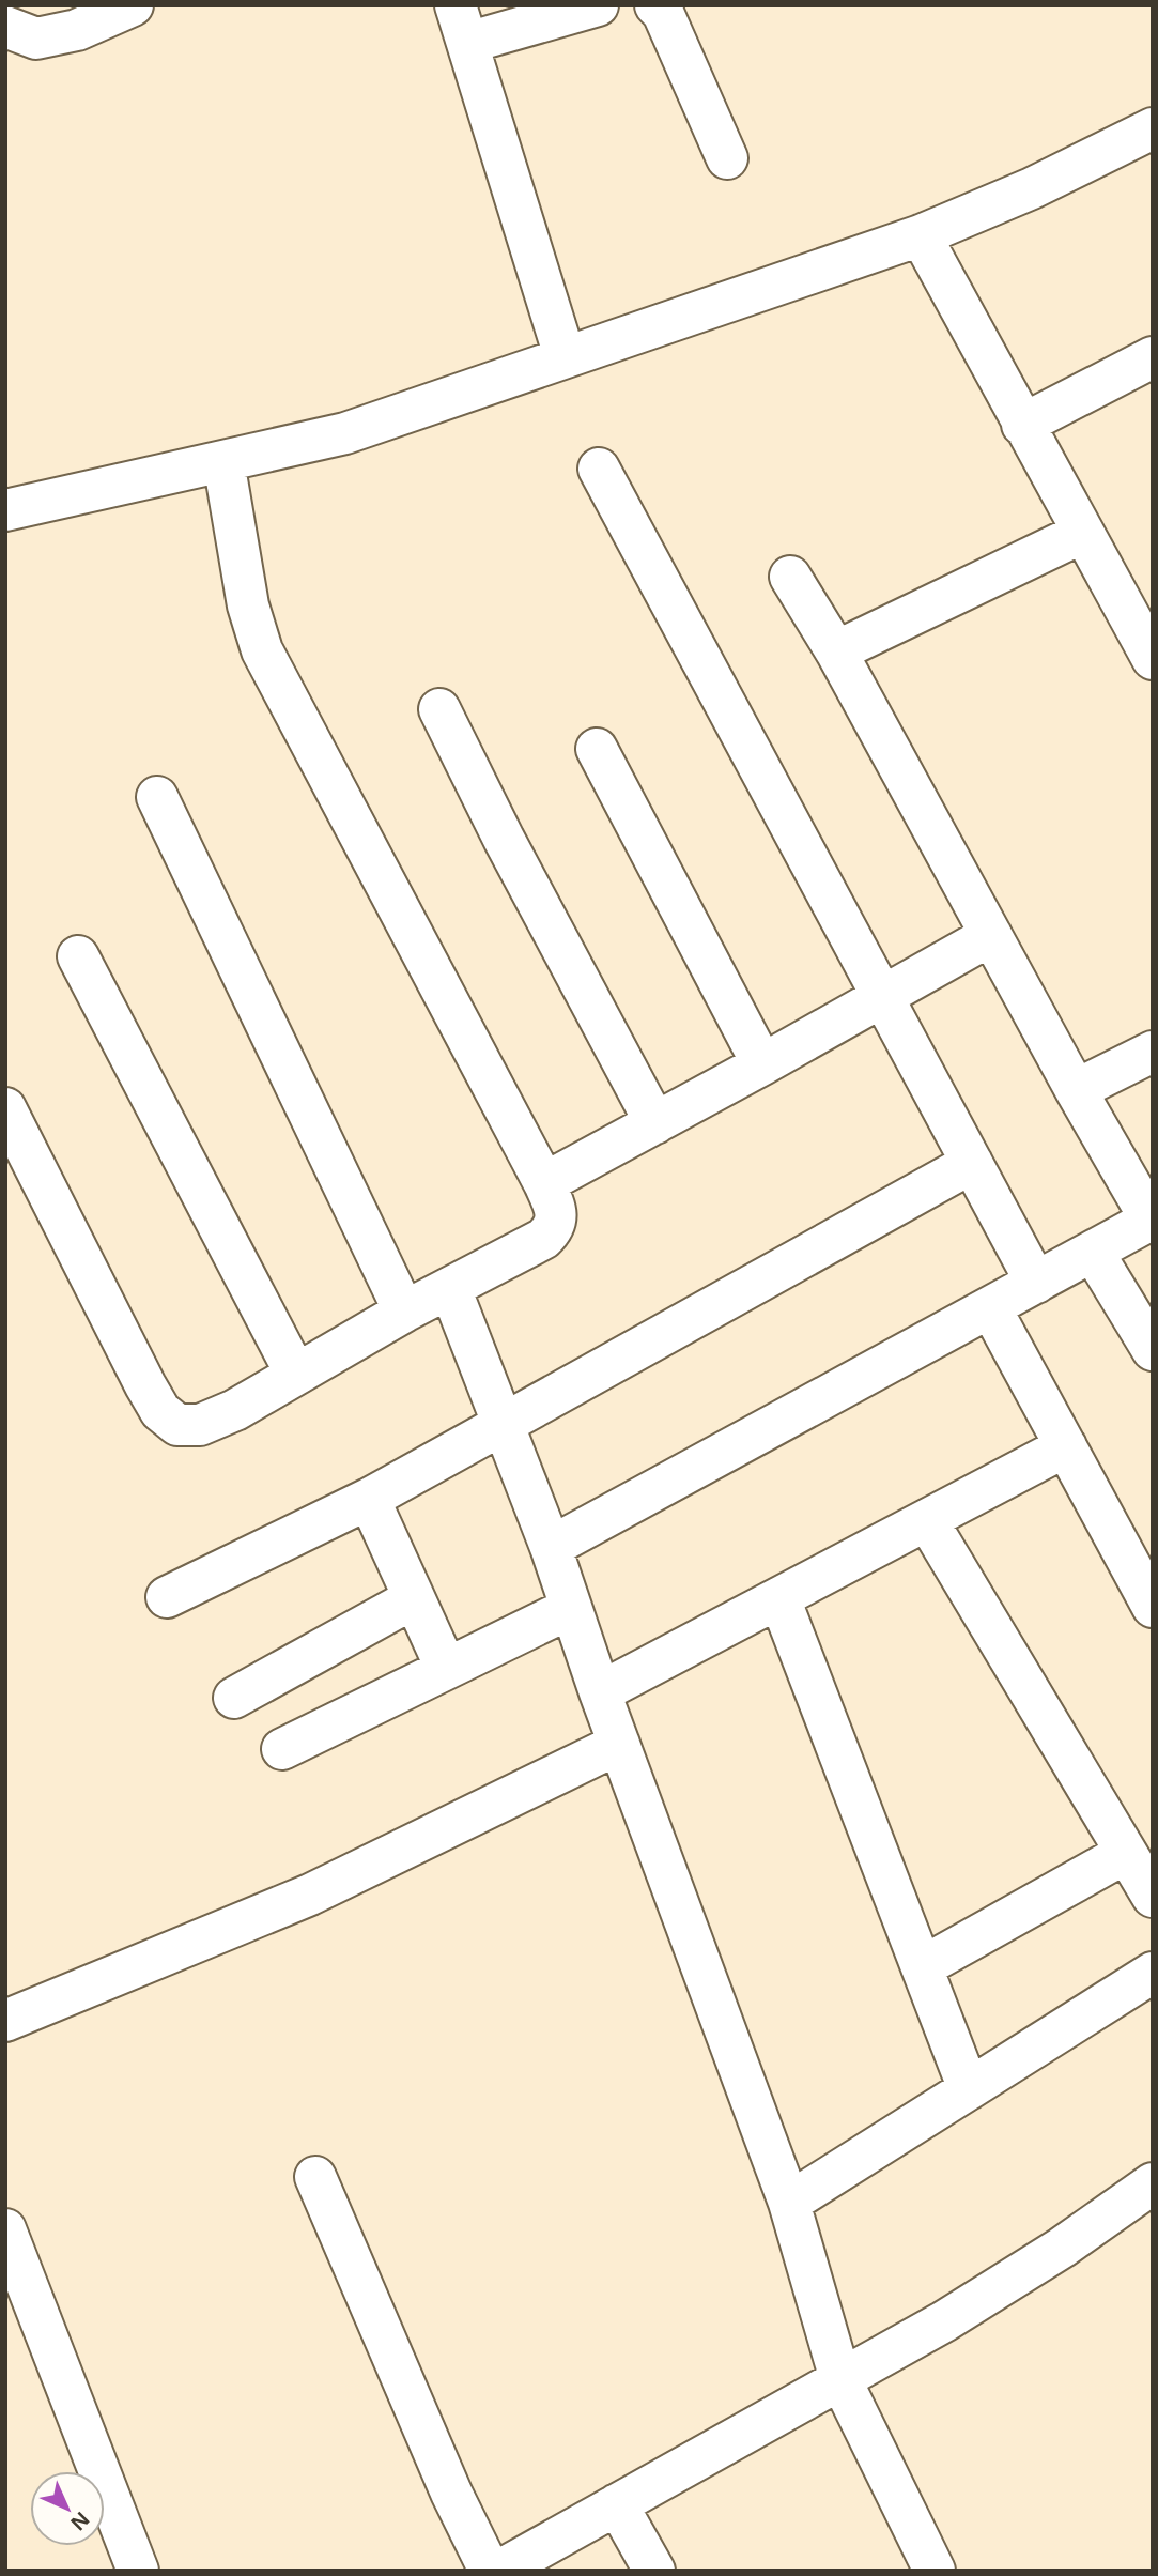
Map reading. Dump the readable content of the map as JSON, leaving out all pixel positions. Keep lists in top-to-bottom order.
{
  "north": "bottom right"
}
